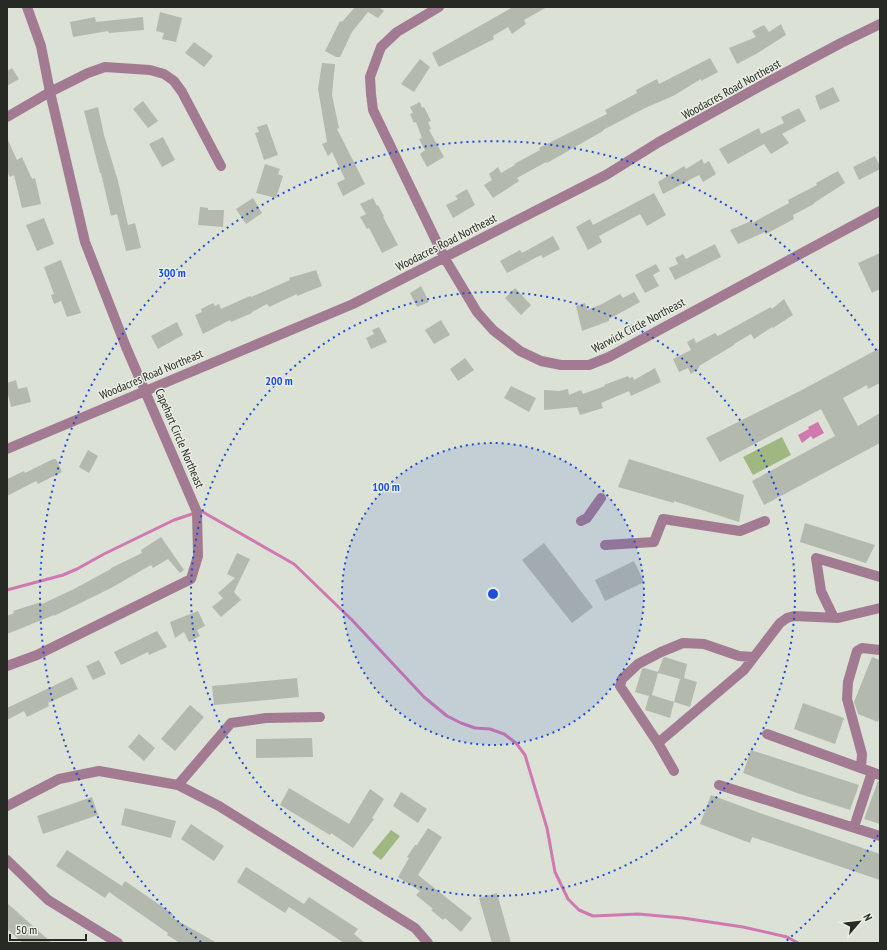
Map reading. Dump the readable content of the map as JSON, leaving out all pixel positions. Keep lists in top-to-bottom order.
{
  "streets": {
    "street": ["Woodacres Road Northeast", "Warwick Circle Northeast", "Capehart Circle Northeast"]
  },
  "crossings": [
    ["Woodacres Road Northeast", "Warwick Circle Northeast"],
    ["Woodacres Road Northeast", "Capehart Circle Northeast"]
  ],
  "scale_bar": "50 m",
  "north": "top right",
  "rings": ["300 m", "200 m", "100 m"]
}
